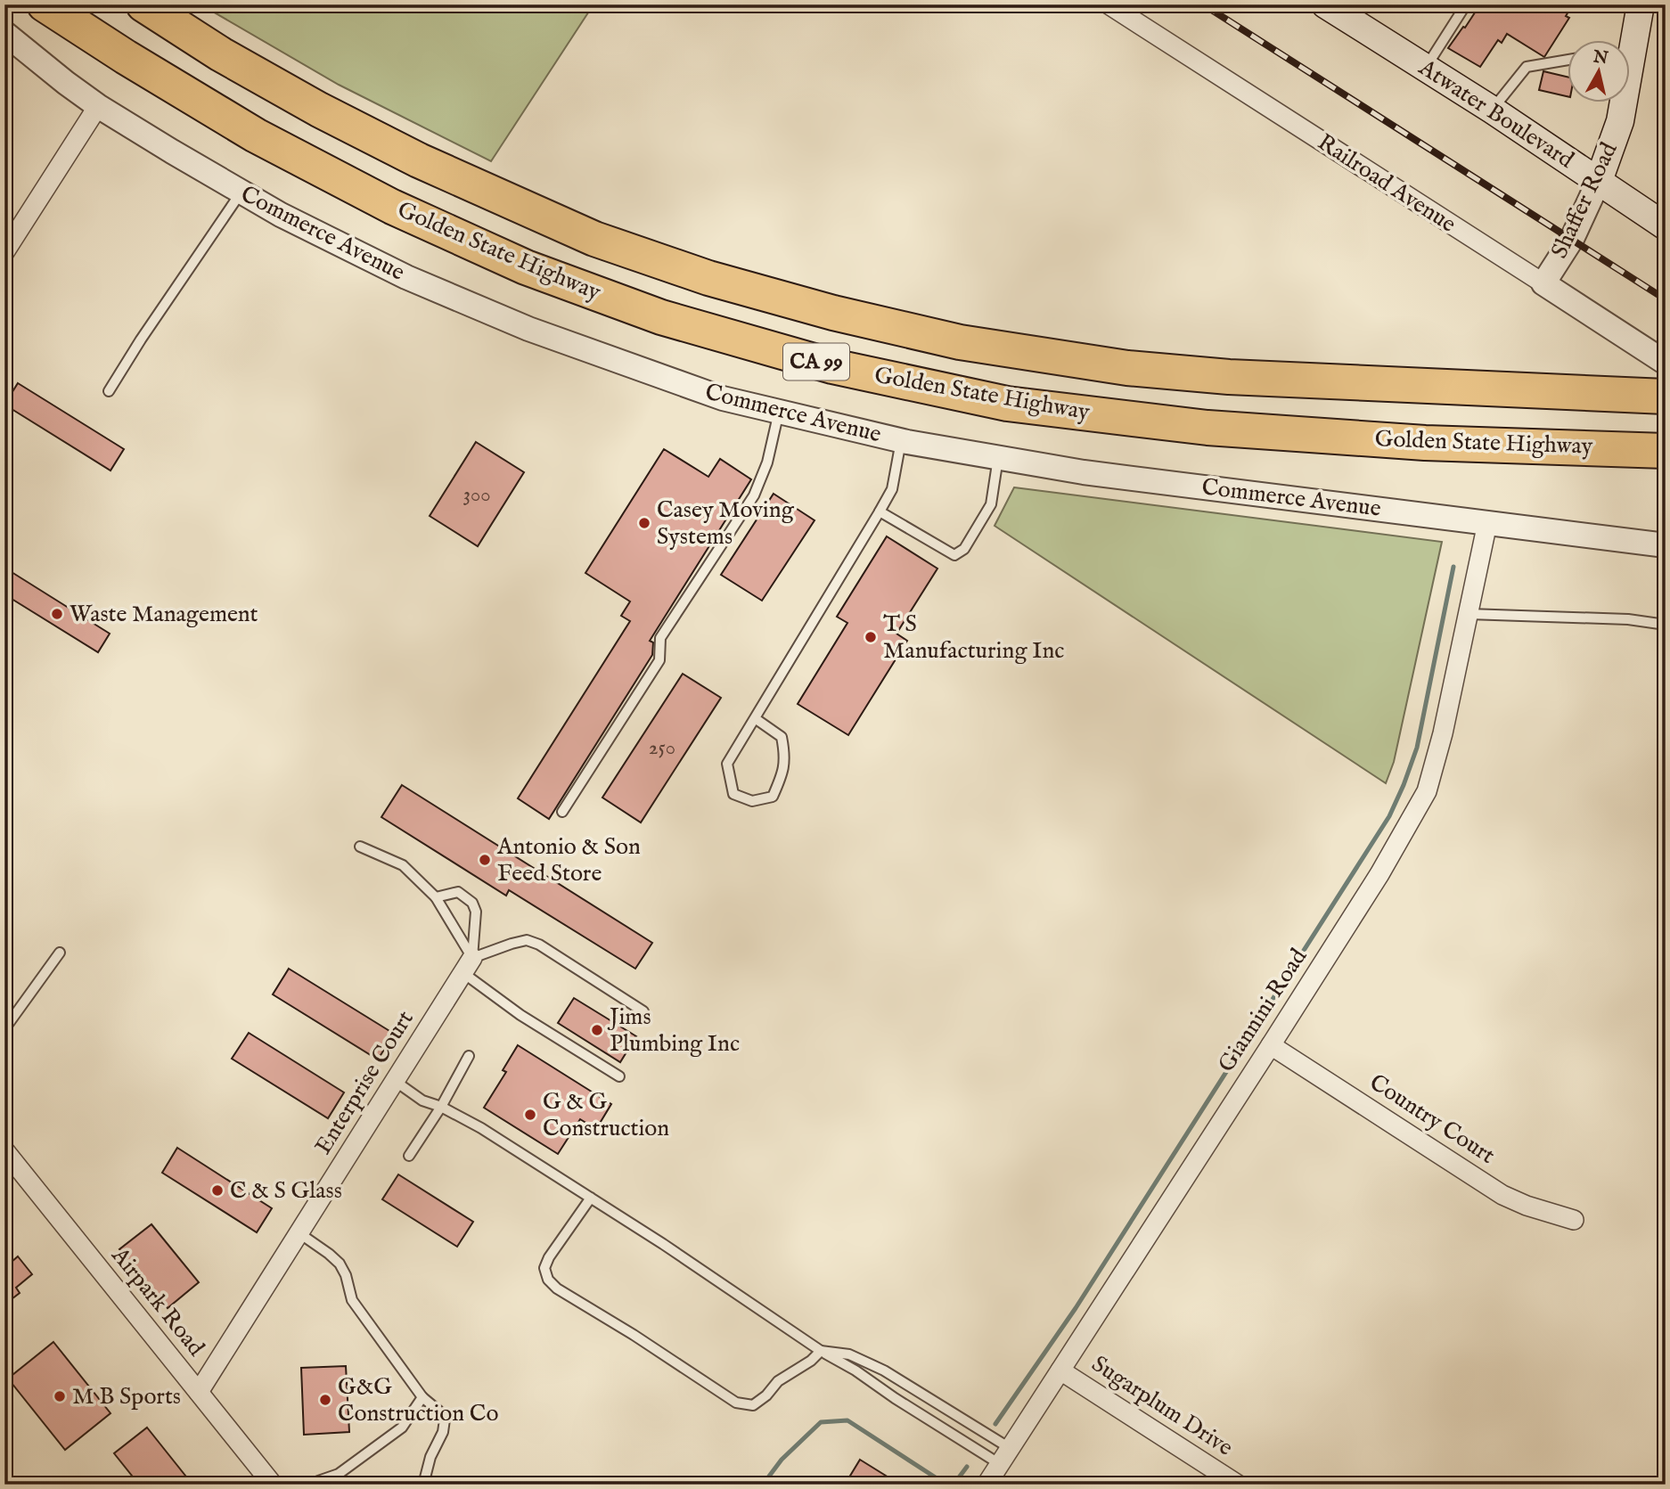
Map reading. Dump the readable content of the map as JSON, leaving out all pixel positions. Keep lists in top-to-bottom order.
{
  "streets": {
    "highway": ["Golden State Highway", "CA 99"],
    "main road": ["Atwater Boulevard", "Shaffer Road"],
    "street": [
      "Railroad Avenue",
      "Commerce Avenue",
      "Giannini Road",
      "Enterprise Court",
      "Country Court",
      "Airpark Road",
      "Sugarplum Drive"
    ]
  },
  "crossings": [
    ["Atwater Boulevard", "Shaffer Road"],
    ["Railroad Avenue", "Shaffer Road"],
    ["Commerce Avenue", "Giannini Road"],
    ["Giannini Road", "Country Court"],
    ["Giannini Road", "Sugarplum Drive"],
    ["Enterprise Court", "Airpark Road"]
  ],
  "places": [
    "Casey Moving Systems",
    "Waste Management",
    "T S Manufacturing Inc",
    "Antonio & Son Feed Store",
    "Jims Plumbing Inc",
    "G & G Construction",
    "C & S Glass",
    "M B Sports",
    "G&G Construction Co"
  ],
  "house_numbers": ["300", "250"],
  "north": "top"
}
